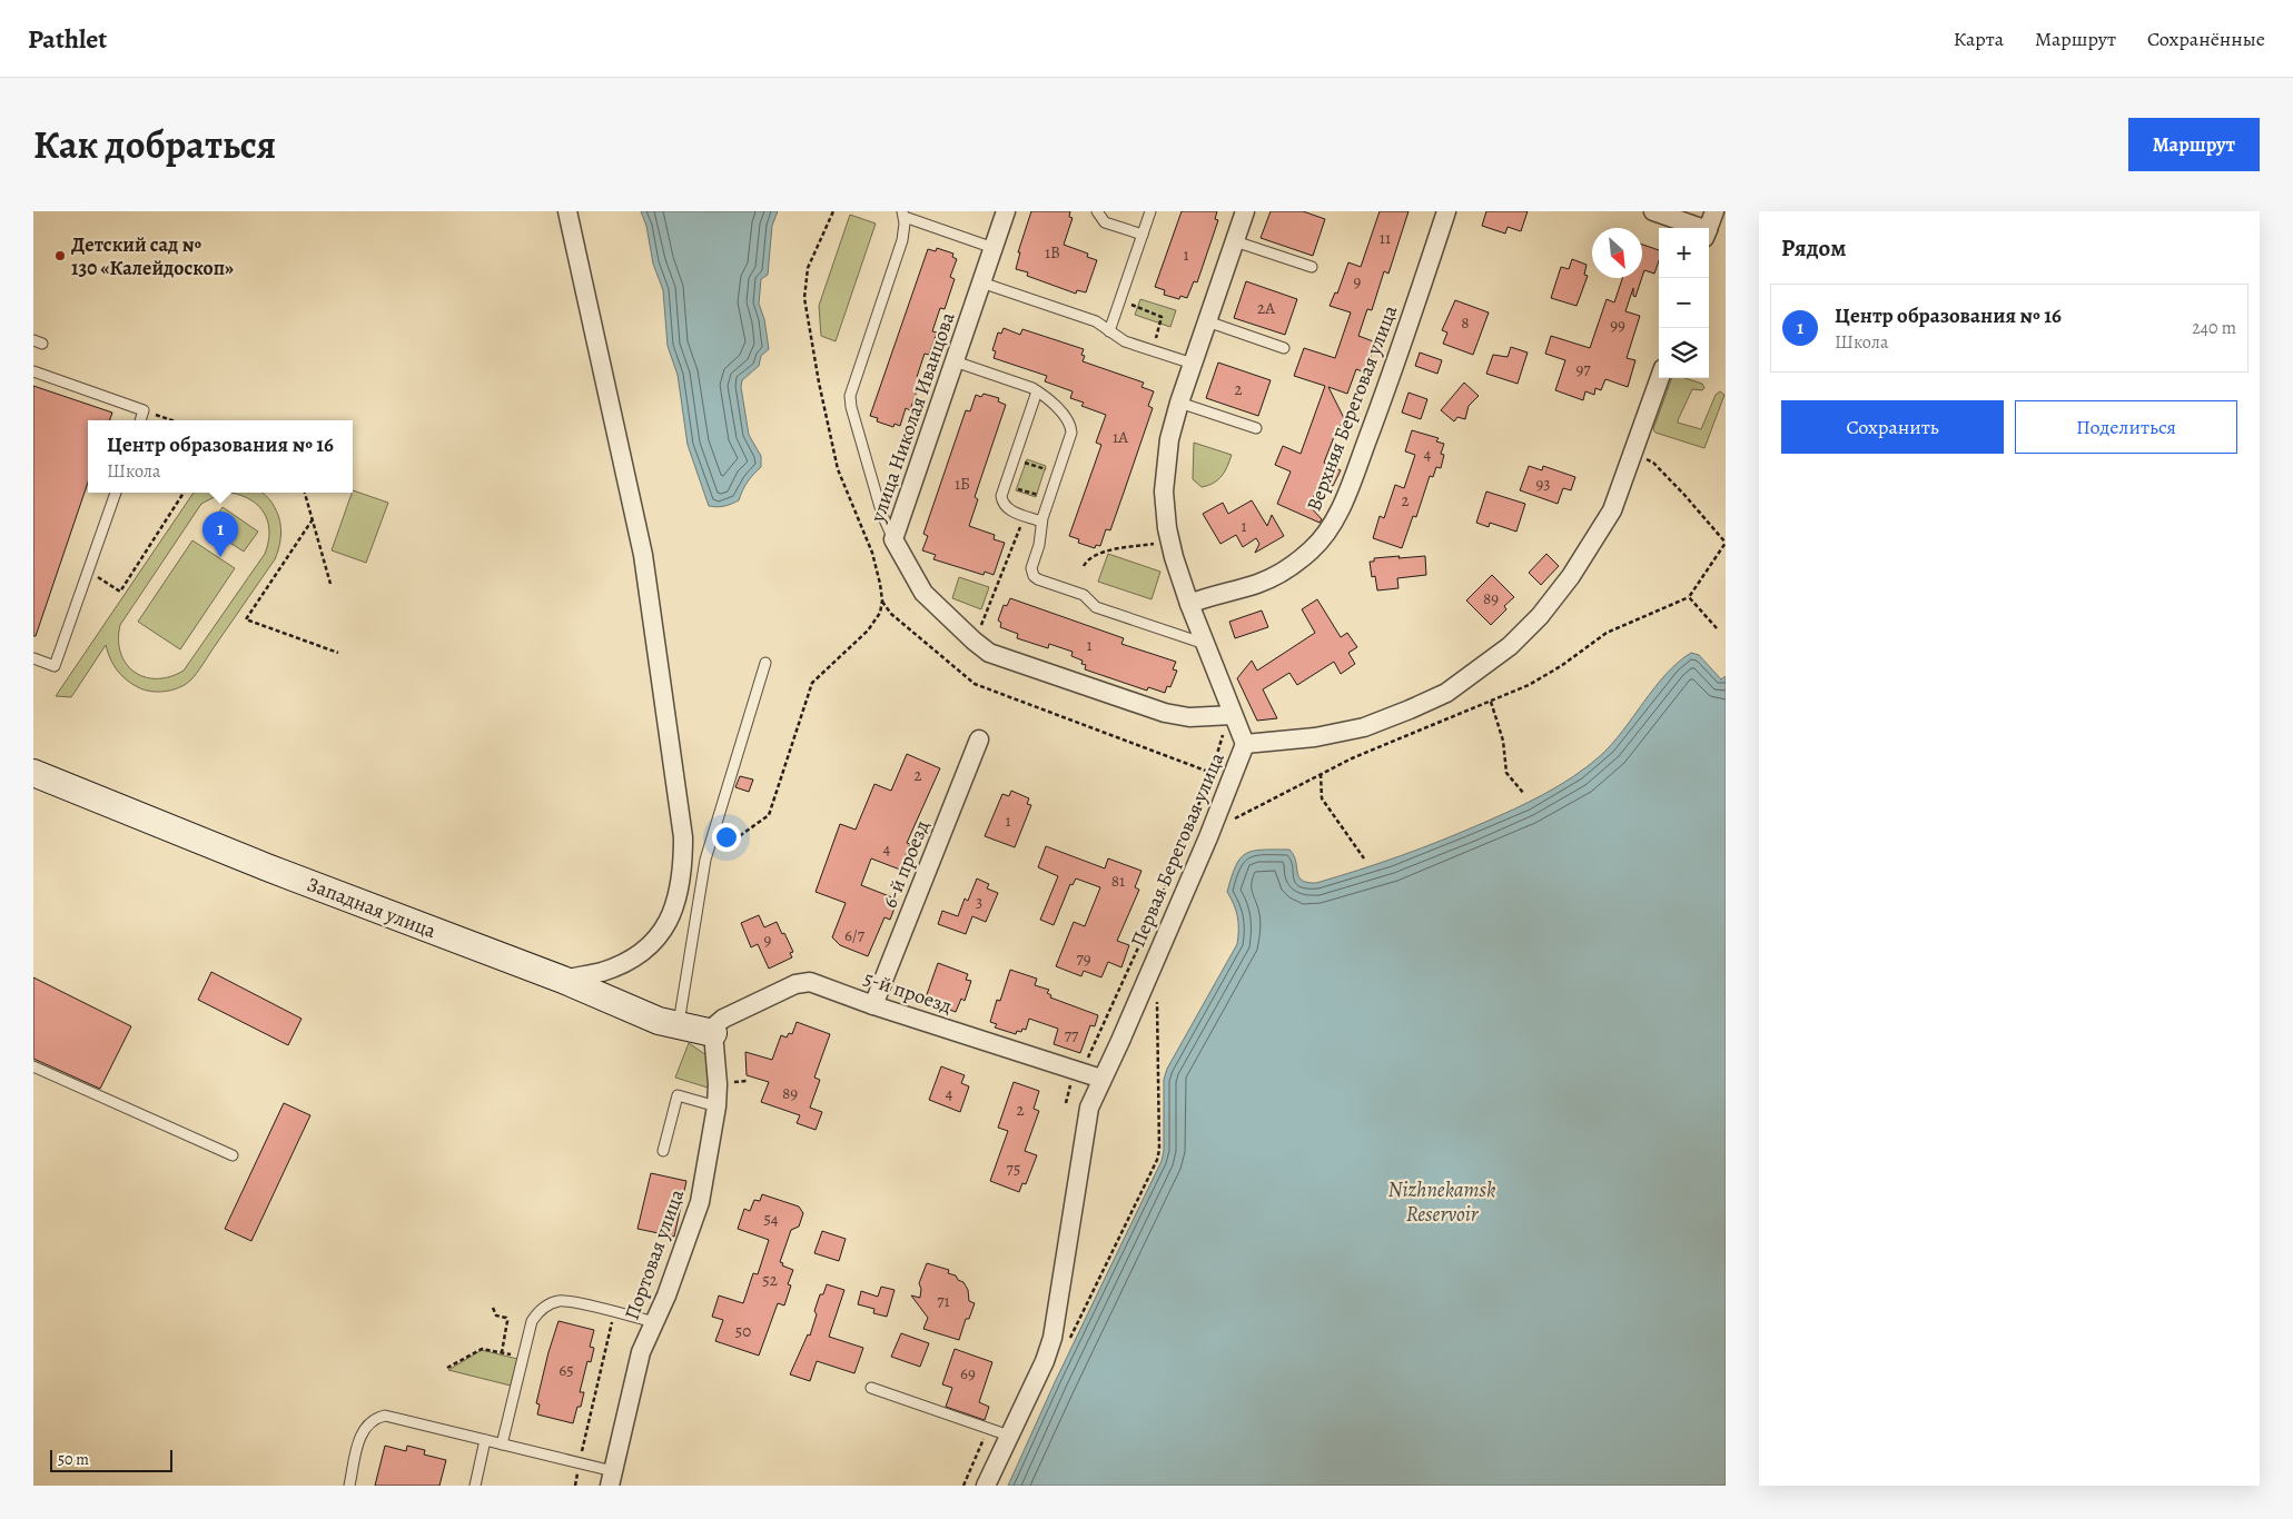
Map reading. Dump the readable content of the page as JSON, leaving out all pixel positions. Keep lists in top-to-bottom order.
{
  "streets": {
    "street": [
      "Верхняя Береговая улица",
      "улица Николая Иванцова",
      "Первая Береговая улица",
      "6-й проезд",
      "Западная улица",
      "5-й проезд",
      "Портовая улица"
    ]
  },
  "crossings": [
    ["Первая Береговая улица", "5-й проезд"],
    ["6-й проезд", "5-й проезд"],
    ["Западная улица", "5-й проезд"],
    ["Западная улица", "Портовая улица"],
    ["5-й проезд", "Портовая улица"]
  ],
  "water": ["Nizhnekamsk Reservoir"],
  "places": ["Детский сад № 130 «Калейдоскоп»"],
  "house_numbers": [
    "11",
    "1В",
    "1",
    "9",
    "2А",
    "8",
    "99",
    "97",
    "2",
    "1А",
    "4",
    "1Б",
    "93",
    "2",
    "1",
    "89",
    "1",
    "2",
    "1",
    "4",
    "81",
    "3",
    "6/7",
    "9",
    "79",
    "77",
    "89",
    "4",
    "2",
    "75",
    "54",
    "52",
    "71",
    "50",
    "65",
    "69"
  ],
  "scale_bar": "50 m",
  "north": "bottom right",
  "page": {
    "header": "Pathlet",
    "nav": ["Карта", "Маршрут", "Сохранённые"],
    "title": "Как добраться",
    "buttons": [
      "Маршрут",
      ["Сохранить", "Поделиться"]
    ],
    "heading": "Рядом",
    "map_buttons": ["+", "−"],
    "list": [
      {
        "mark": "1",
        "name": "Центр образования № 16",
        "note": "Школа",
        "value": "240 m"
      }
    ],
    "popup": ["Центр образования № 16", "Школа"],
    "pins": "1",
    "scale": "50 m"
  }
}
